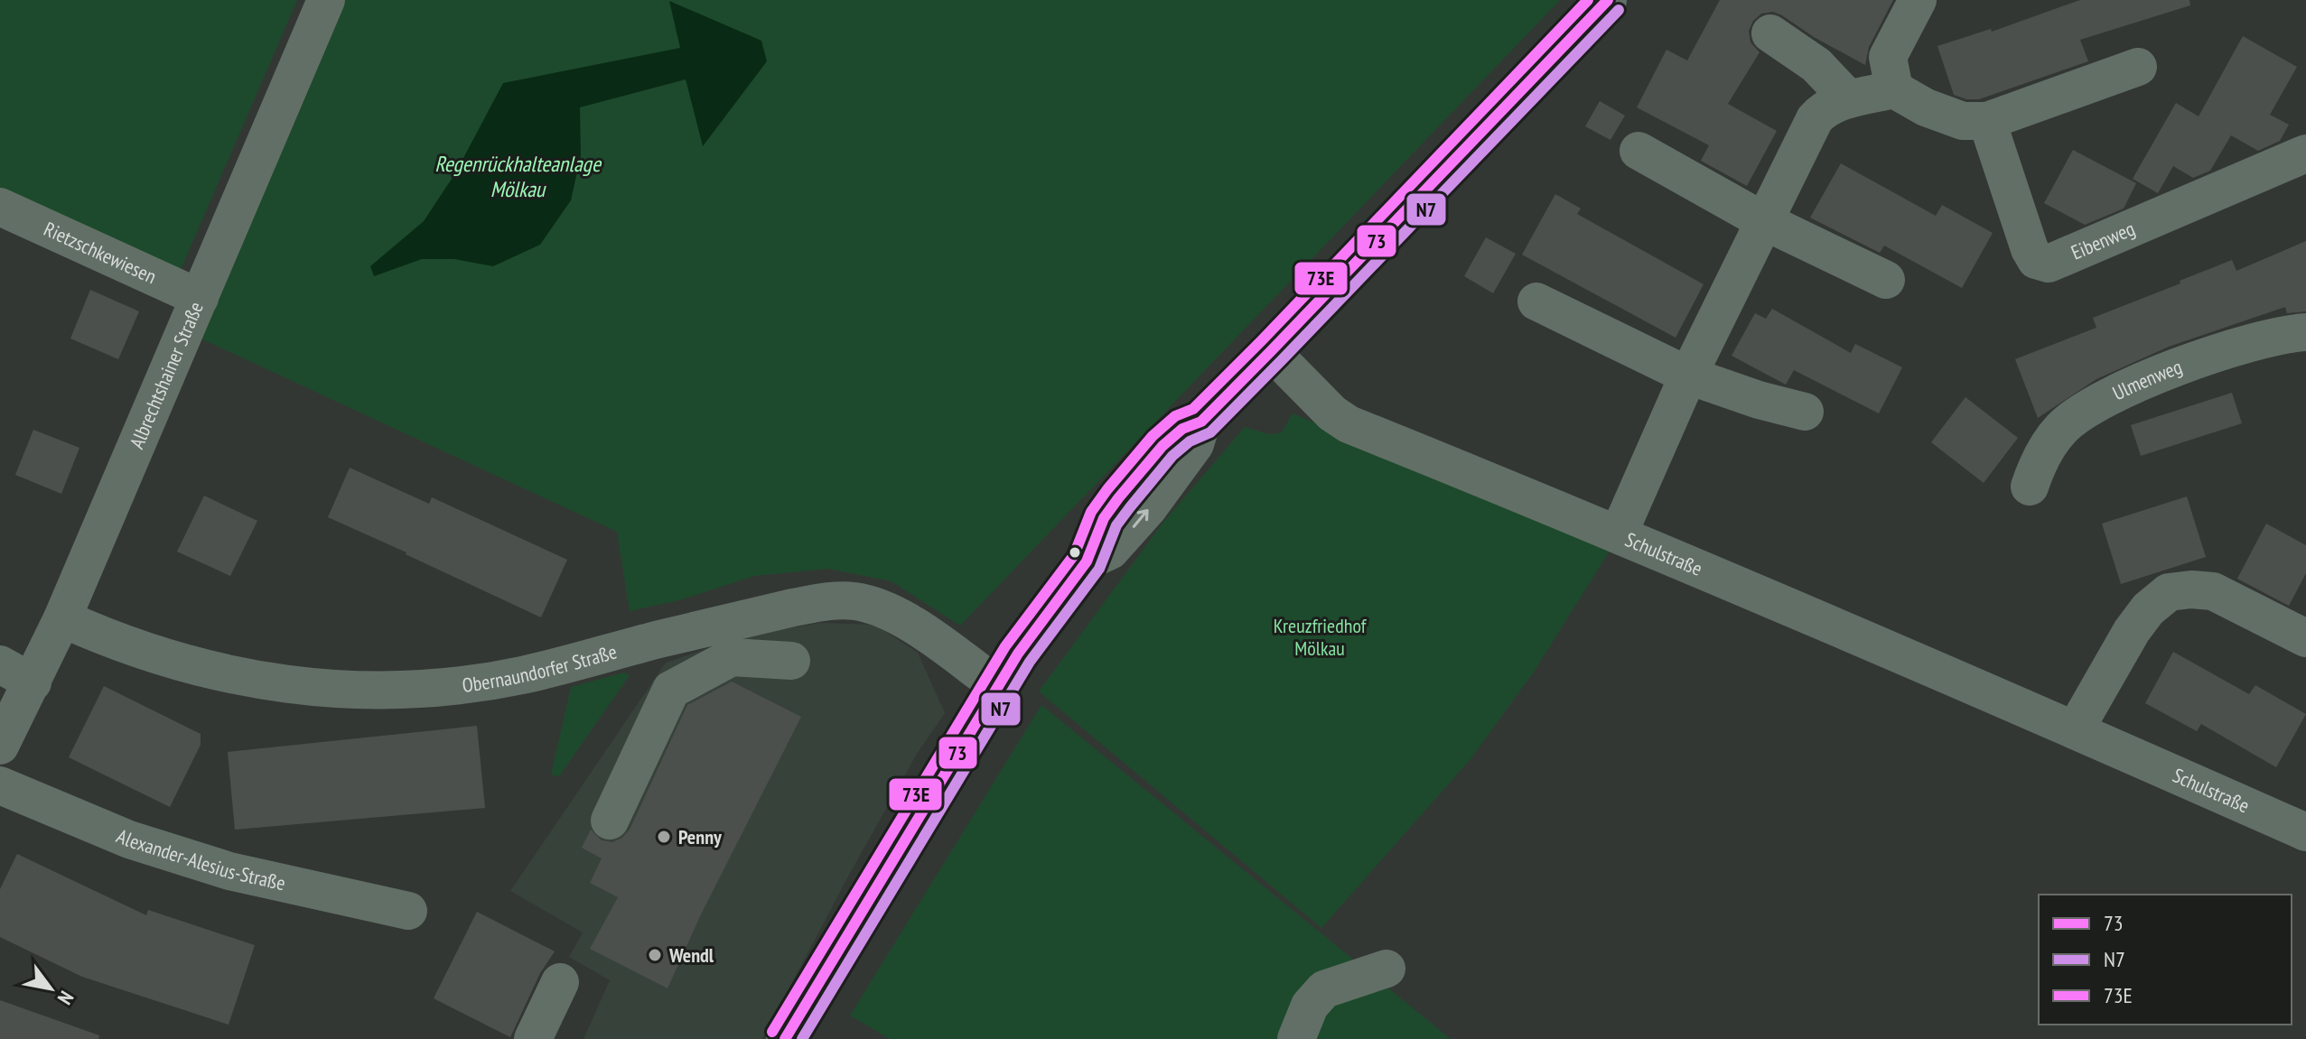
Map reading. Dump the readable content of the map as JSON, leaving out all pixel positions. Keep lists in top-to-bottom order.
{
  "streets": {
    "street": [
      "Eibenweg",
      "Rietzschkewiesen",
      "Albrechtshainer Straße",
      "Ulmenweg",
      "Schulstraße",
      "Obernaundorfer Straße",
      "Alexander-Alesius-Straße"
    ]
  },
  "crossings": [
    ["Rietzschkewiesen", "Albrechtshainer Straße"],
    ["Albrechtshainer Straße", "Obernaundorfer Straße"]
  ],
  "water": ["Regenrückhalteanlage Mölkau"],
  "parks": ["Kreuzfriedhof Mölkau"],
  "places": ["Penny", "Wendl"],
  "lines": ["transit line 73", "transit line 73E", "transit line N7"],
  "legend": ["73", "N7", "73E"],
  "north": "bottom right"
}
